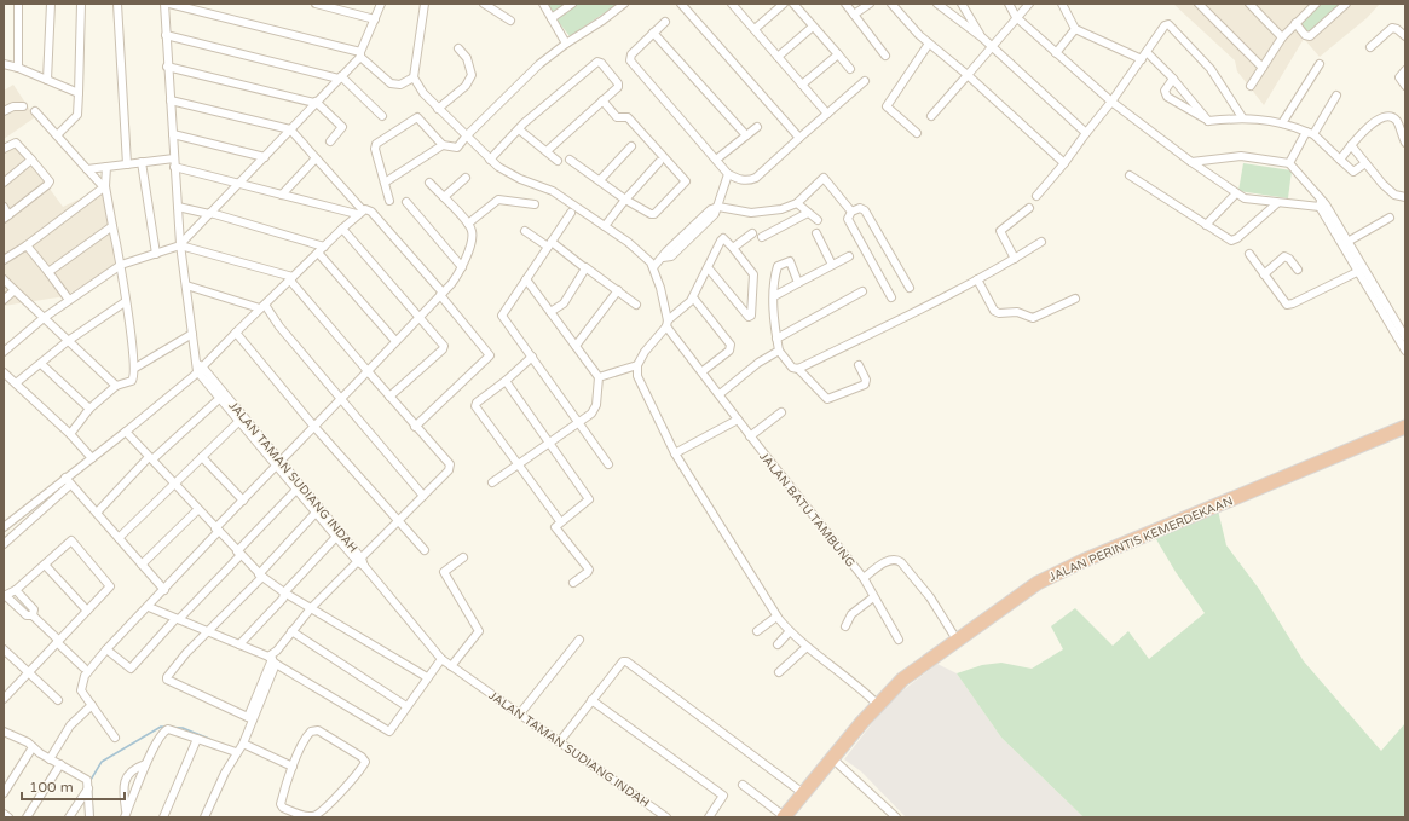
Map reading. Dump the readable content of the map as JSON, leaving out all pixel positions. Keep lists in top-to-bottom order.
{
  "streets": {
    "highway": ["JALAN PERINTIS KEMERDEKAAN"],
    "street": ["JALAN TAMAN SUDIANG INDAH", "JALAN BATU TAMBUNG"]
  },
  "crossings": [
    ["JALAN BATU TAMBUNG", "JALAN PERINTIS KEMERDEKAAN"]
  ],
  "scale_bar": "100 m"
}
